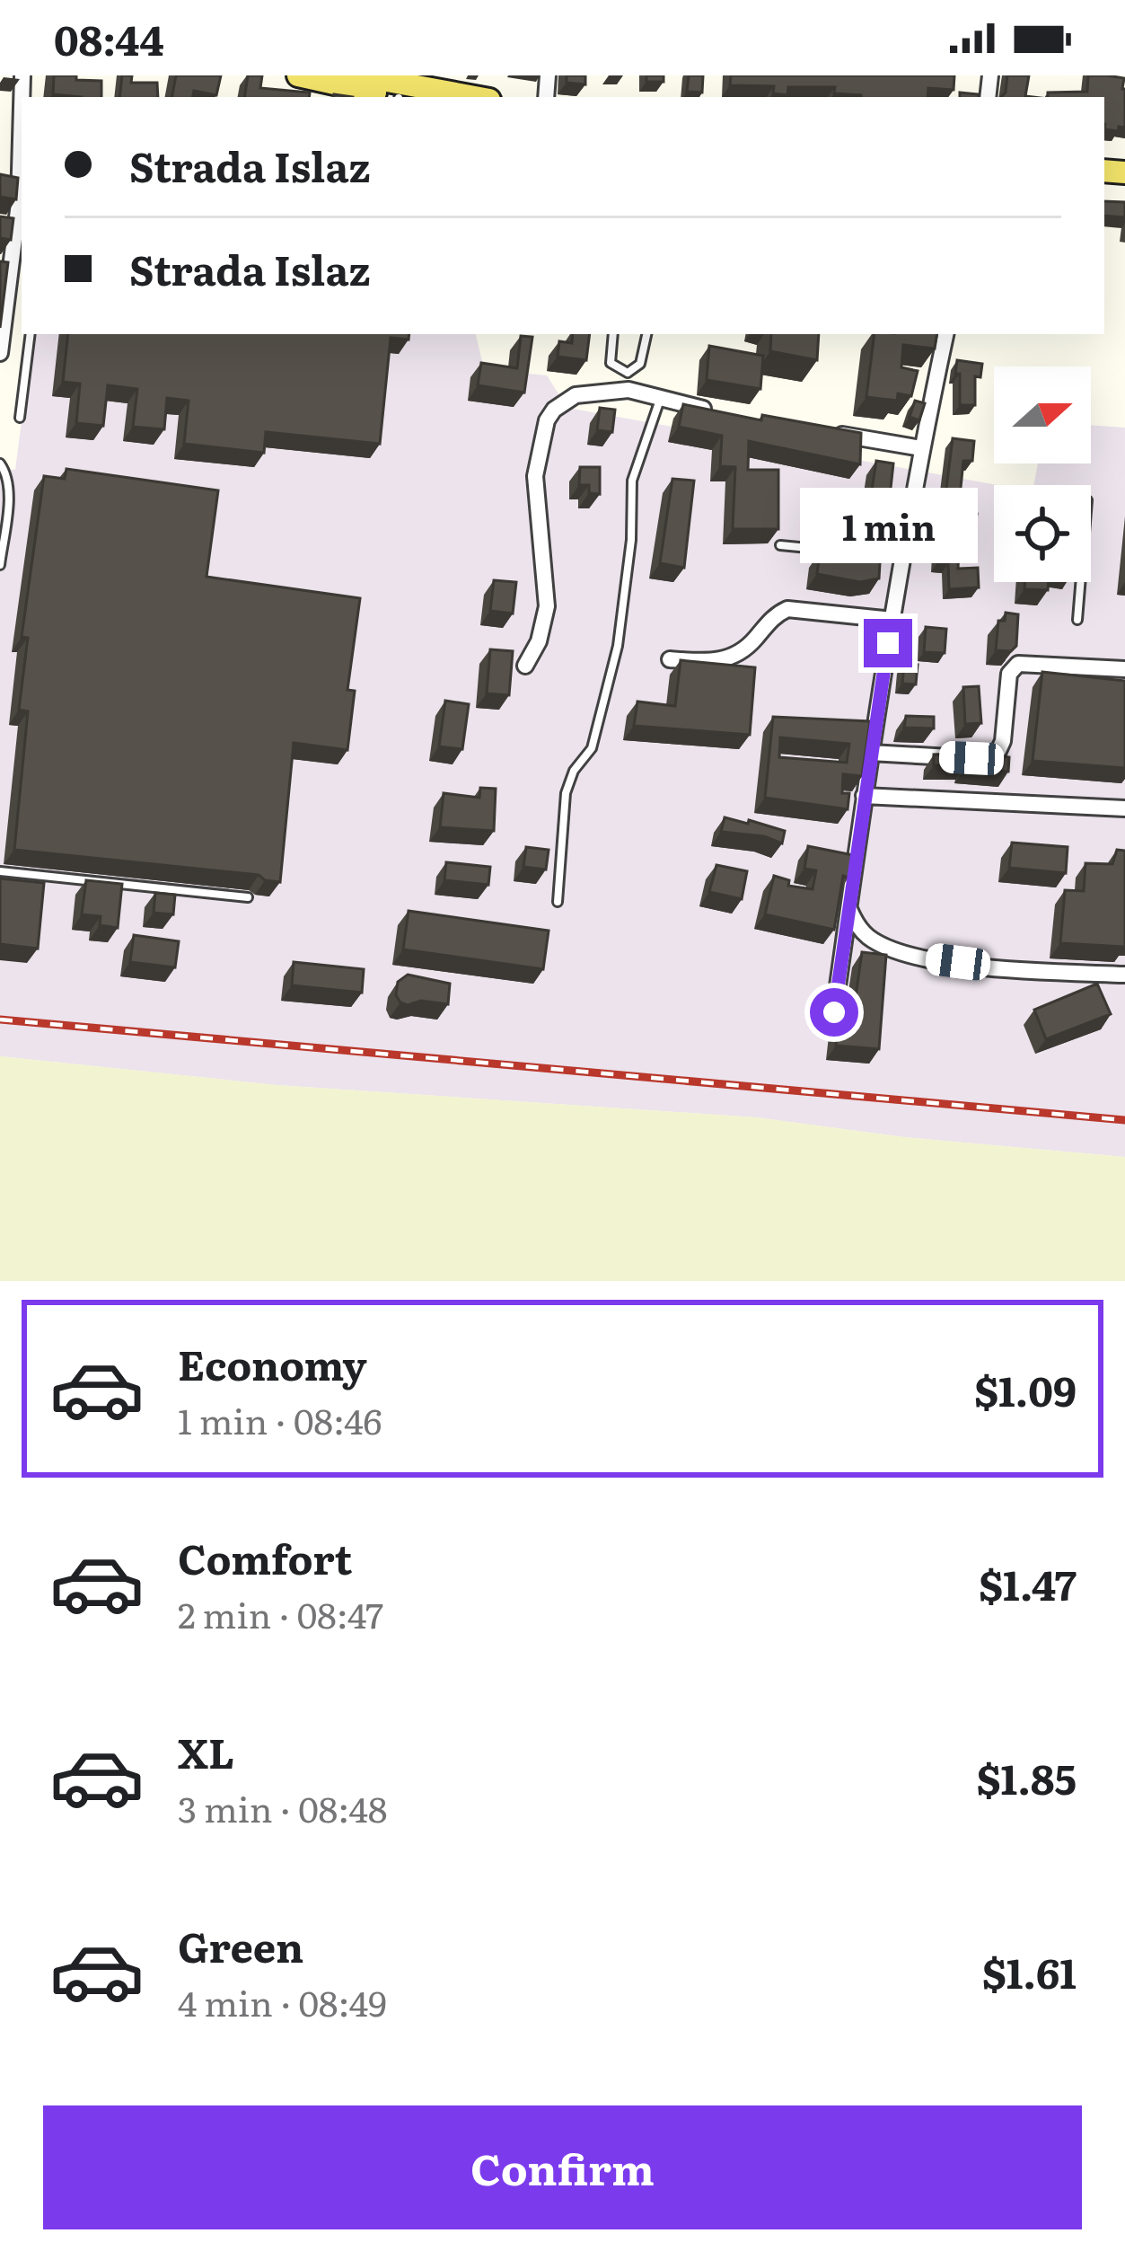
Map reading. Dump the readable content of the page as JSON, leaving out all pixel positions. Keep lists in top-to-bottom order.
{
  "north": "right",
  "page": {
    "status": "08:44",
    "banner": ["Strada Islaz", "Strada Islaz"],
    "bubble": "1 min",
    "list": [
      {
        "name": "Economy",
        "note": "1 min · 08:46",
        "value": "$1.09"
      },
      {
        "name": "Comfort",
        "note": "2 min · 08:47",
        "value": "$1.47"
      },
      {
        "name": "XL",
        "note": "3 min · 08:48",
        "value": "$1.85"
      },
      {
        "name": "Green",
        "note": "4 min · 08:49",
        "value": "$1.61"
      }
    ],
    "buttons": "Confirm"
  }
}
